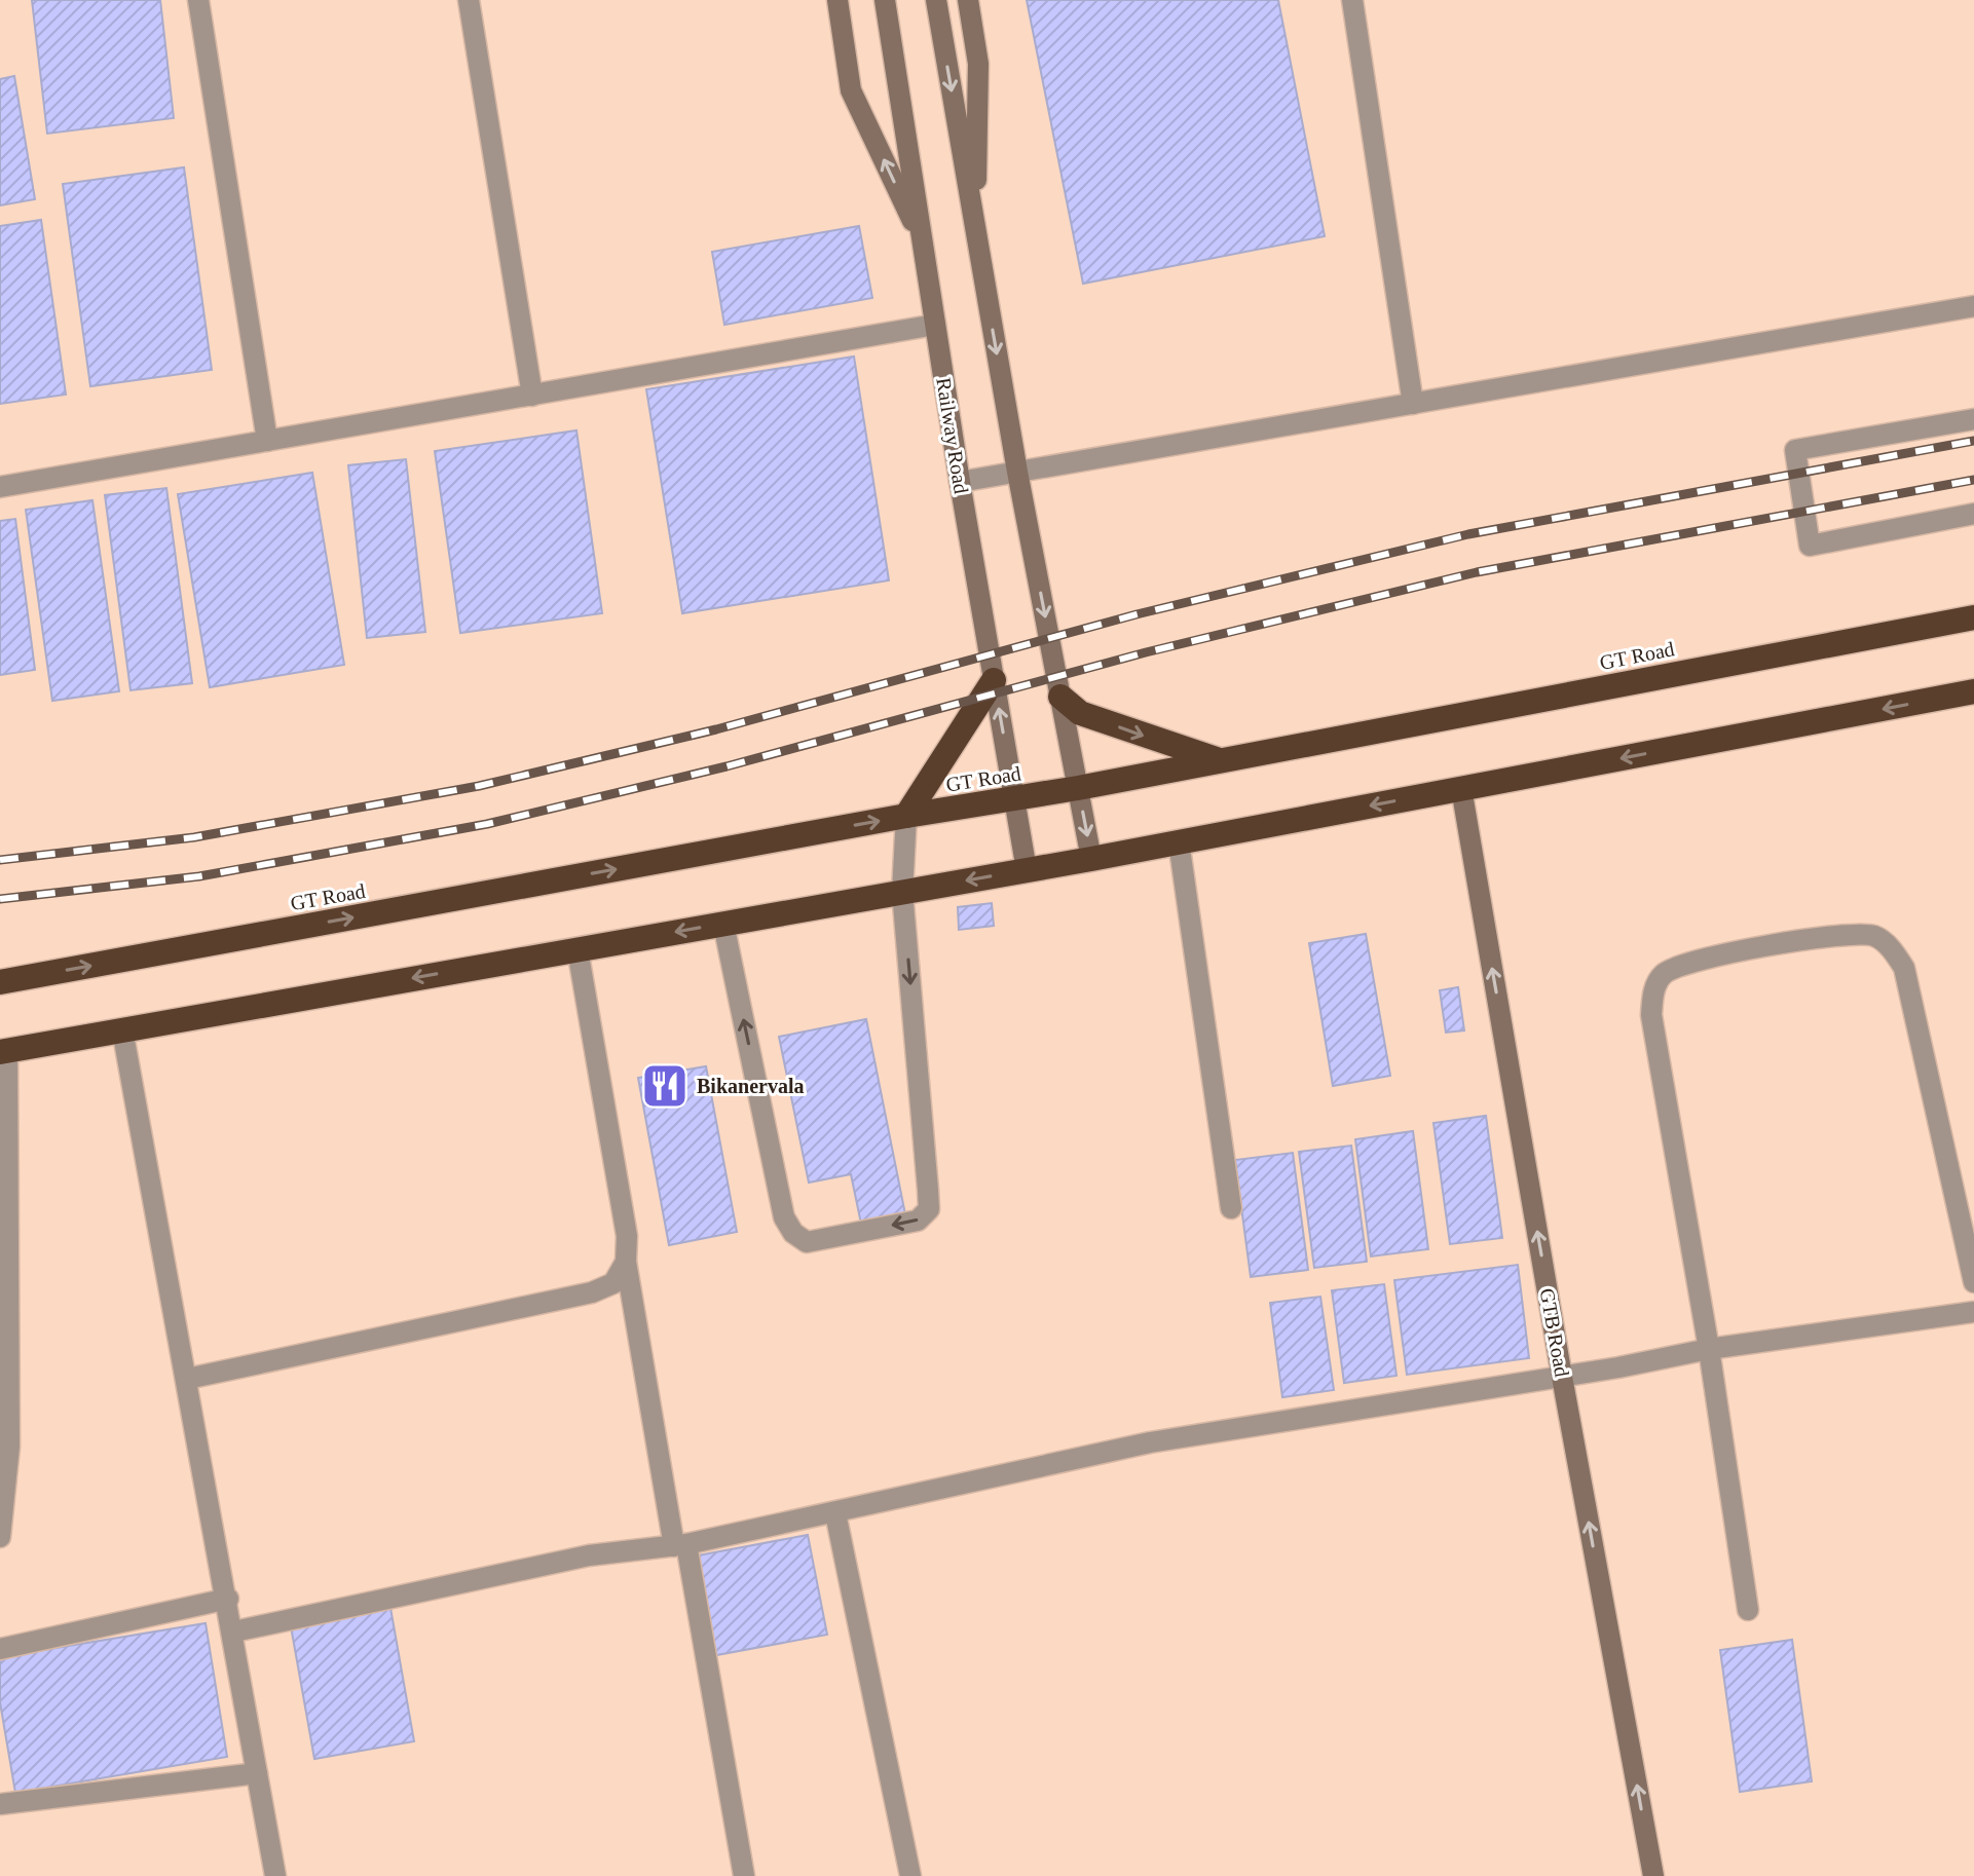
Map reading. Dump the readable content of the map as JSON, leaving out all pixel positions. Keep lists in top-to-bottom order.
{
  "streets": {
    "highway": ["GT Road"],
    "street": ["Railway Road", "GTB Road"]
  },
  "crossings": [
    ["Railway Road", "GT Road"]
  ],
  "one_way": ["GTB Road"],
  "places": {
    "restaurant": ["Bikanervala"]
  }
}
